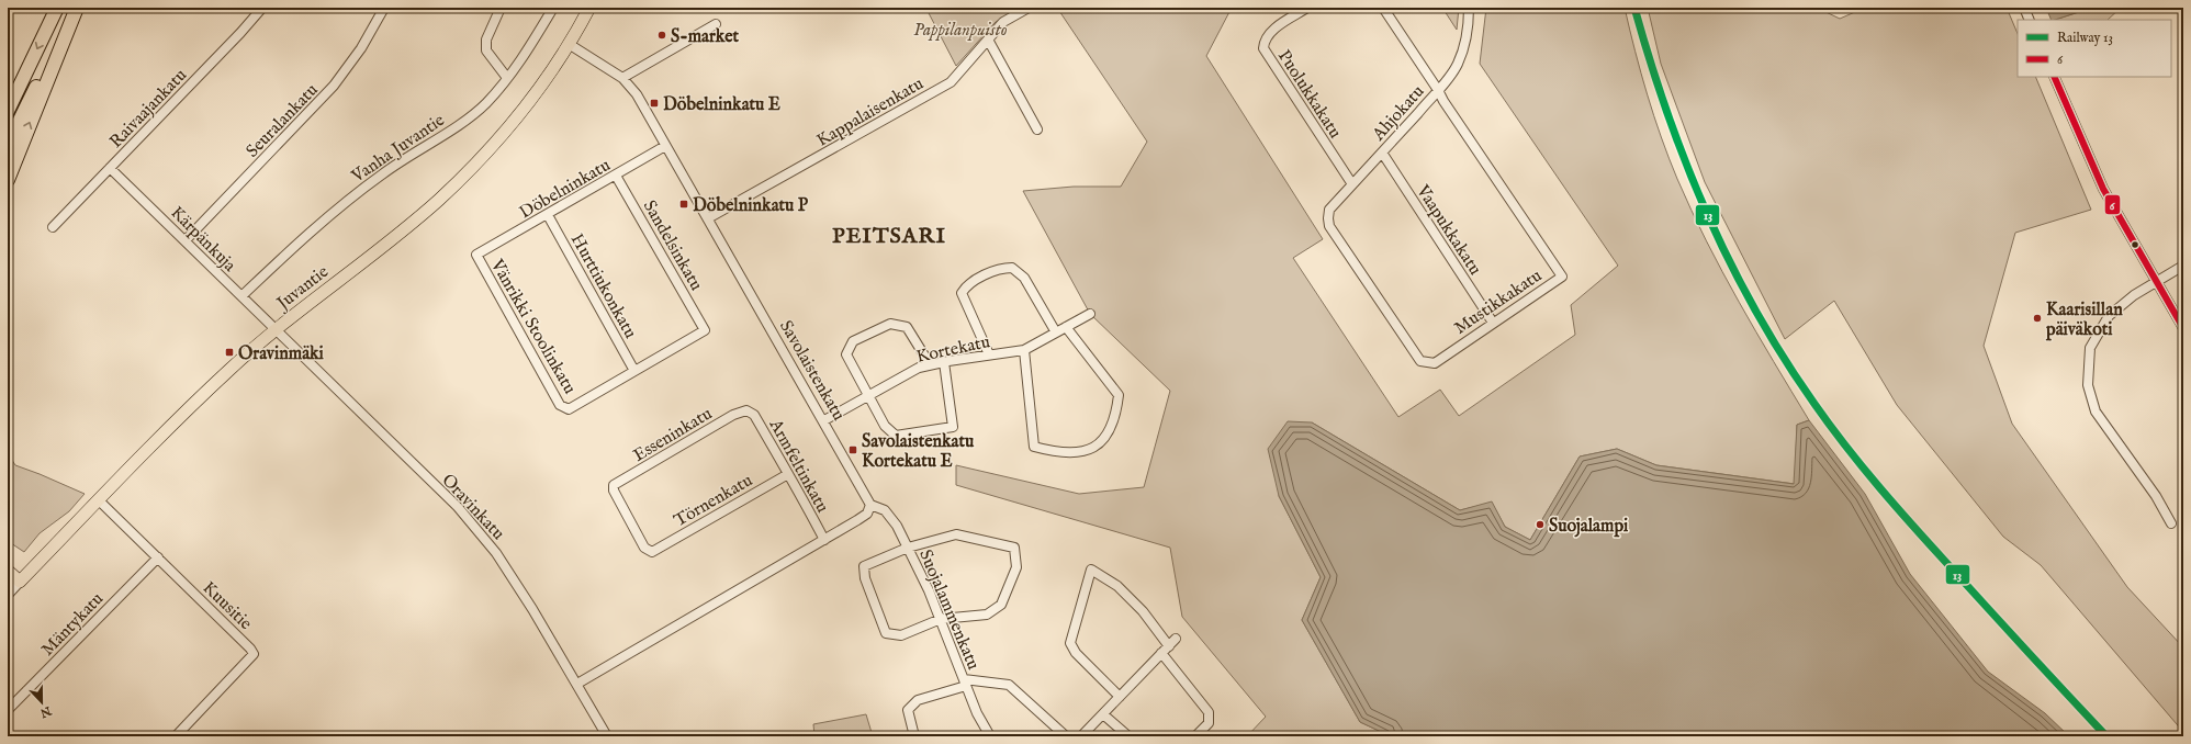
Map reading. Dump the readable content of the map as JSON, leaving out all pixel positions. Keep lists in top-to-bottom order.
{
  "streets": {
    "main road": ["Juvantie"],
    "street": [
      "Puolukkakatu",
      "Raivaajankatu",
      "Kappalaisenkatu",
      "Ahjokatu",
      "Seuralankatu",
      "Vanha Juvantie",
      "Döbelninkatu",
      "Vaapukkakatu",
      "Kärpänkuja",
      "Sandelsinkatu",
      "Hurttiukonkatu",
      "Mustikkakatu",
      "Vänrikki Stoolinkatu",
      "Kortekatu",
      "Savolaistenkatu",
      "Esseninkatu",
      "Armfeltinkatu",
      "Törnenkatu",
      "Oravinkatu",
      "Kuusitie",
      "Suojalammenkatu",
      "Mäntykatu"
    ]
  },
  "crossings": [
    ["Puolukkakatu", "Ahjokatu"],
    ["Raivaajankatu", "Kärpänkuja"],
    ["Kappalaisenkatu", "Savolaistenkatu"],
    ["Ahjokatu", "Vaapukkakatu"],
    ["Ahjokatu", "Mustikkakatu"],
    ["Seuralankatu", "Kärpänkuja"],
    ["Vanha Juvantie", "Kärpänkuja"],
    ["Döbelninkatu", "Sandelsinkatu"],
    ["Döbelninkatu", "Hurttiukonkatu"],
    ["Döbelninkatu", "Vänrikki Stoolinkatu"],
    ["Döbelninkatu", "Savolaistenkatu"],
    ["Vaapukkakatu", "Mustikkakatu"],
    ["Kärpänkuja", "Juvantie"],
    ["Kärpänkuja", "Oravinkatu"],
    ["Sandelsinkatu", "Hurttiukonkatu"],
    ["Sandelsinkatu", "Vänrikki Stoolinkatu"],
    ["Hurttiukonkatu", "Vänrikki Stoolinkatu"],
    ["Juvantie", "Savolaistenkatu"],
    ["Juvantie", "Oravinkatu"],
    ["Juvantie", "Kuusitie"],
    ["Kortekatu", "Savolaistenkatu"],
    ["Savolaistenkatu", "Suojalammenkatu"],
    ["Esseninkatu", "Armfeltinkatu"],
    ["Esseninkatu", "Törnenkatu"],
    ["Armfeltinkatu", "Törnenkatu"],
    ["Kuusitie", "Mäntykatu"]
  ],
  "districts": ["PEITSARI"],
  "parks": ["Pappilanpuisto"],
  "places": {
    "other": ["S-market", "Kaarisillan päiväkoti", "Suojalampi"],
    "transit": [
      "Döbelninkatu E",
      "Döbelninkatu P",
      "Oravinmäki",
      "Savolaistenkatu Kortekatu E"
    ]
  },
  "lines": ["rail line 13", "transit line 6"],
  "legend": ["Railway 13", "6"],
  "north": "bottom"
}
